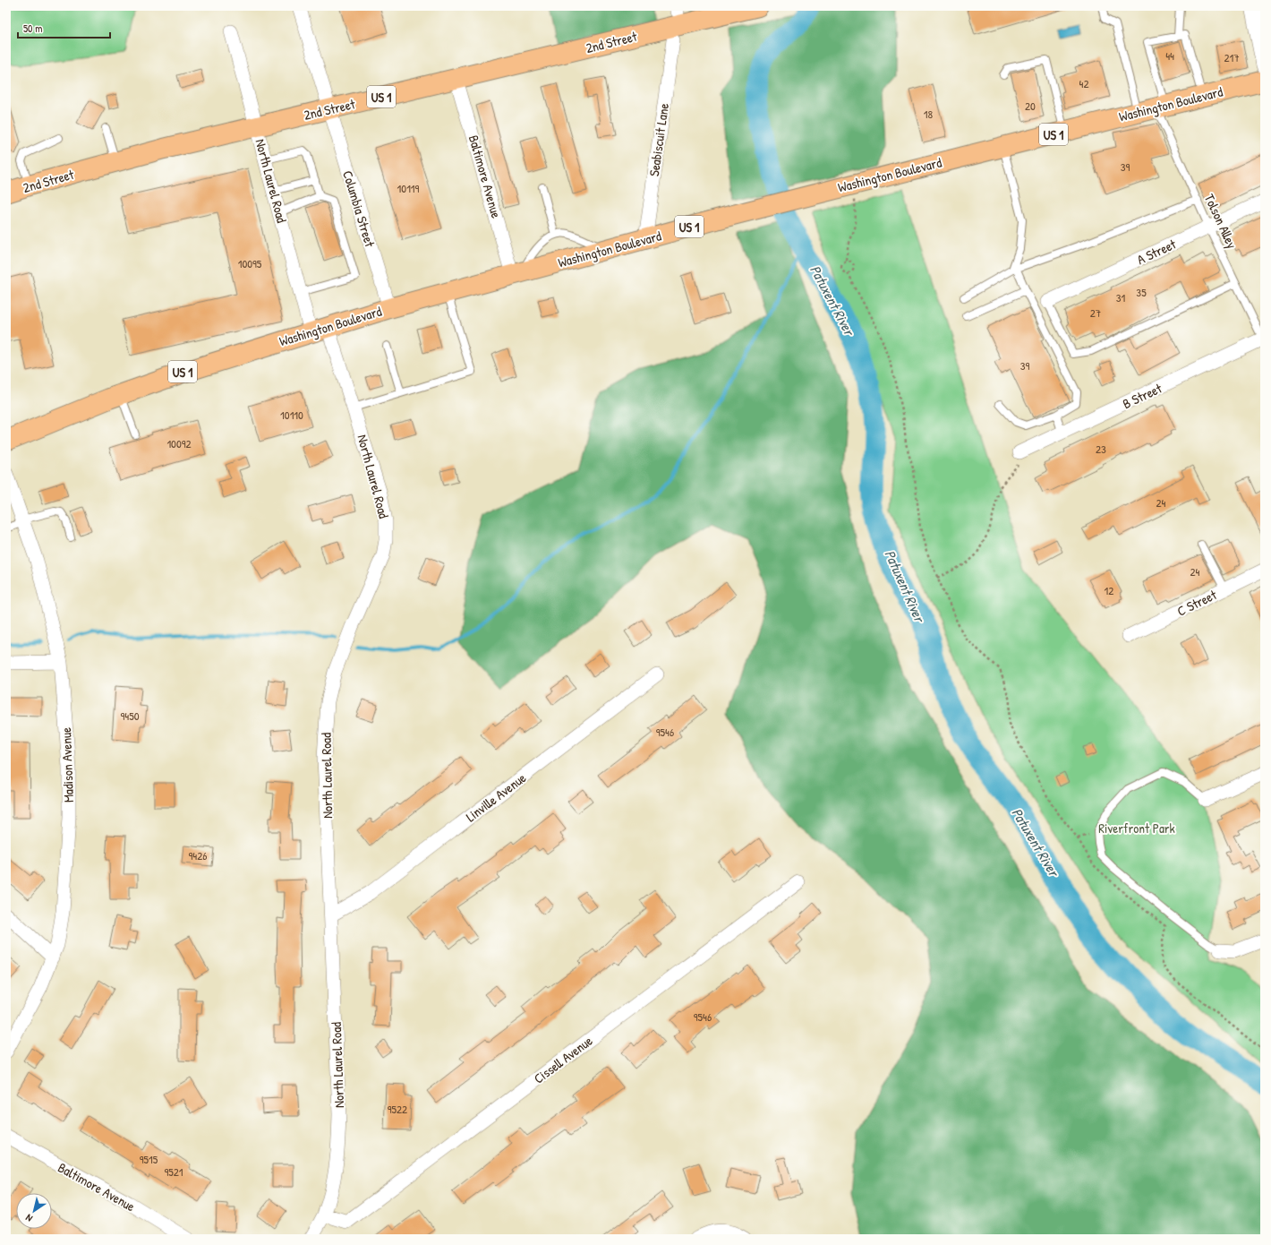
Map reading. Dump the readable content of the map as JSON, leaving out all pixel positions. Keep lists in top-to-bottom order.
{
  "streets": {
    "main road": ["2nd Street", "US 1", "Washington Boulevard"],
    "street": [
      "Seabiscuit Lane",
      "Baltimore Avenue",
      "North Laurel Road",
      "Columbia Street",
      "A Street",
      "B Street",
      "C Street",
      "Madison Avenue",
      "Linville Avenue",
      "Cissell Avenue"
    ],
    "lane": ["Tolson Alley"]
  },
  "crossings": [
    ["2nd Street", "Baltimore Avenue"],
    ["2nd Street", "North Laurel Road"],
    ["2nd Street", "Columbia Street"],
    ["Washington Boulevard", "Seabiscuit Lane"],
    ["Washington Boulevard", "Baltimore Avenue"],
    ["Washington Boulevard", "North Laurel Road"],
    ["Washington Boulevard", "Columbia Street"],
    ["Washington Boulevard", "Tolson Alley"],
    ["North Laurel Road", "Linville Avenue"],
    ["North Laurel Road", "Cissell Avenue"],
    ["Tolson Alley", "A Street"],
    ["Tolson Alley", "B Street"]
  ],
  "water": ["Patuxent River"],
  "parks": ["Riverfront Park"],
  "house_numbers": [
    "44",
    "217",
    "42",
    "20",
    "18",
    "39",
    "10119",
    "10095",
    "35",
    "31",
    "27",
    "39",
    "10110",
    "10092",
    "23",
    "24",
    "24",
    "12",
    "9450",
    "9546",
    "9426",
    "9546",
    "9522",
    "9515",
    "9521"
  ],
  "scale_bar": "50 m",
  "north": "bottom left"
}
